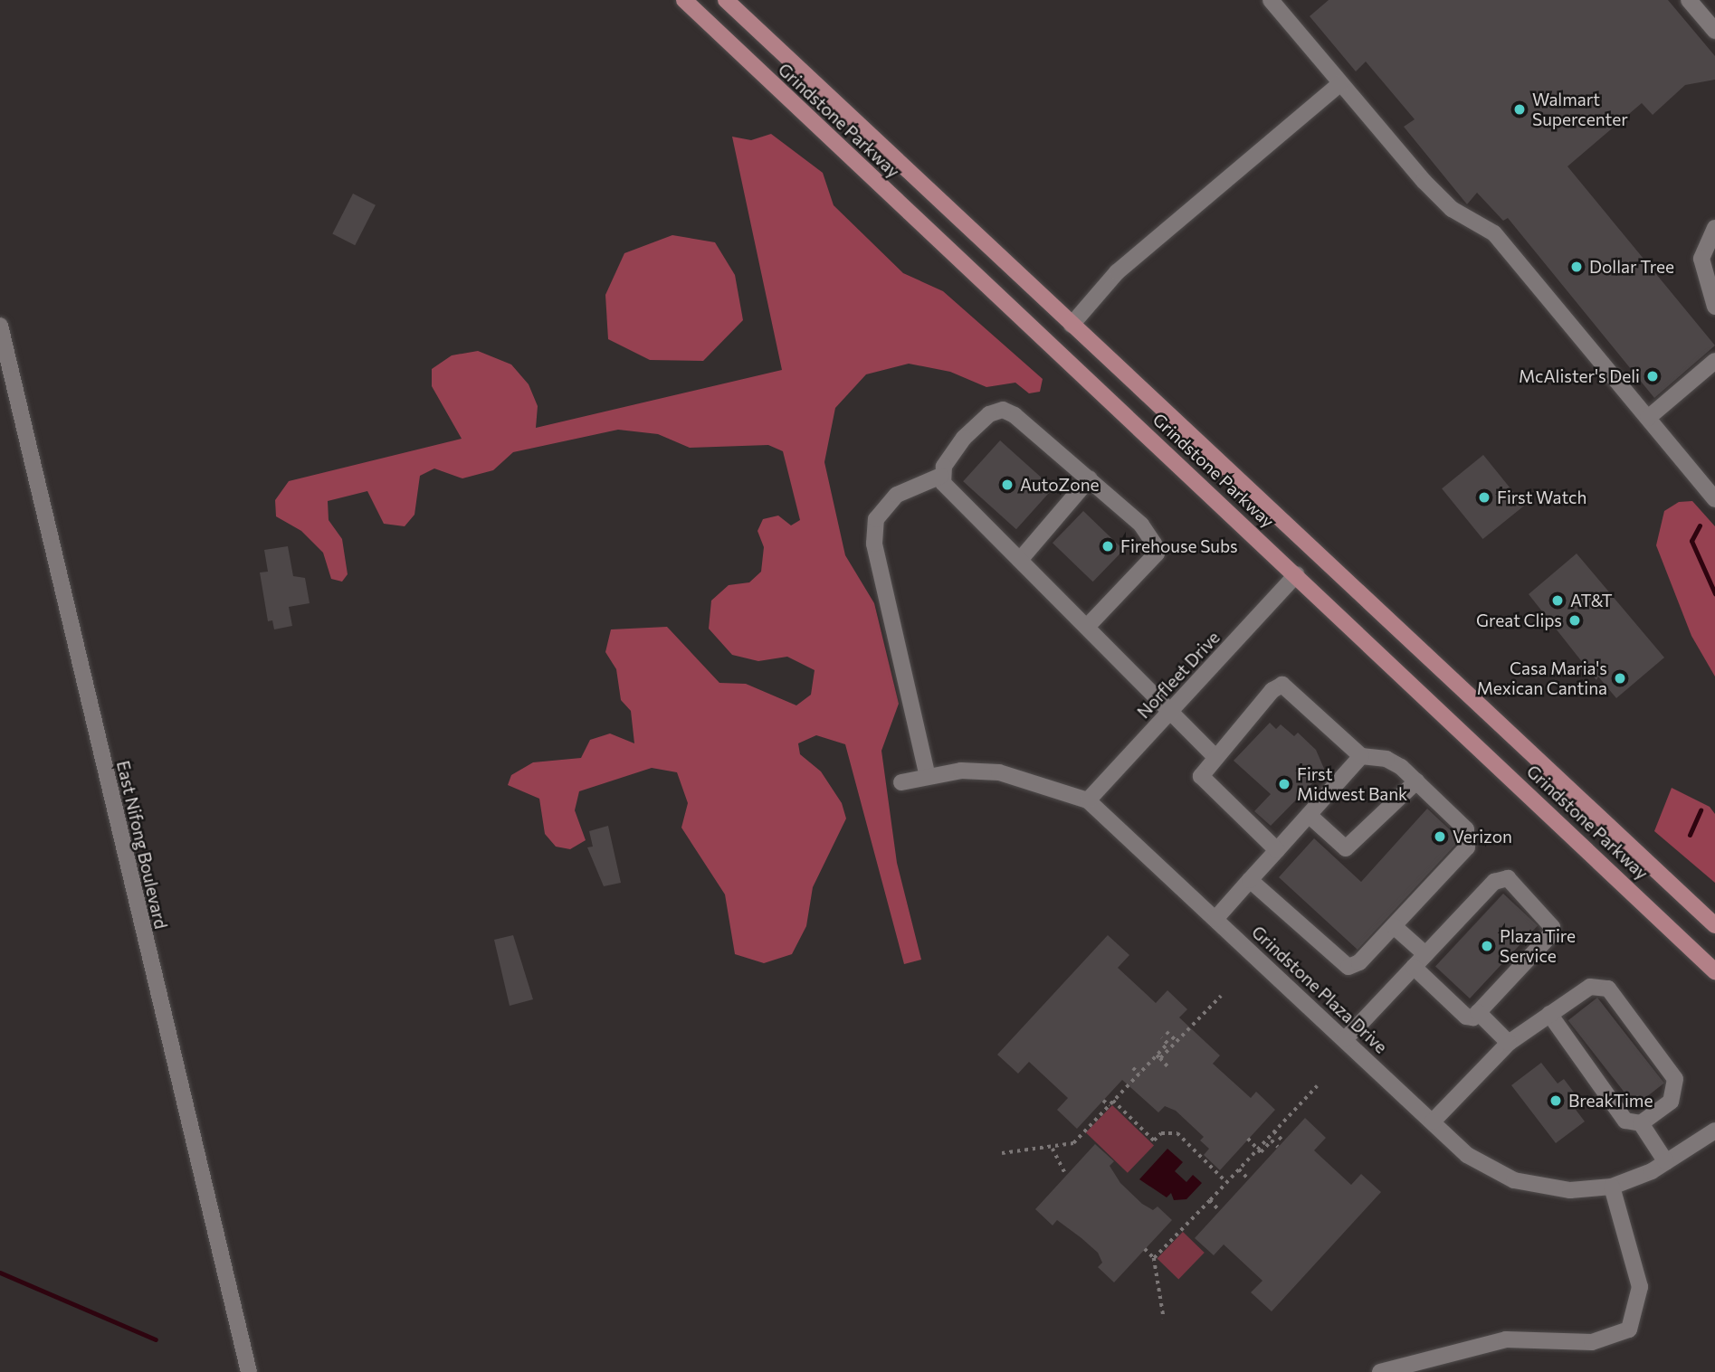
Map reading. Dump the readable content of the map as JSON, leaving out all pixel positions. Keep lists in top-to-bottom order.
{
  "streets": {
    "main road": ["Grindstone Parkway"],
    "street": ["Norfleet Drive", "East Nifong Boulevard", "Grindstone Plaza Drive"]
  },
  "crossings": [
    ["Grindstone Parkway", "Norfleet Drive"],
    ["Norfleet Drive", "Grindstone Plaza Drive"]
  ],
  "places": [
    "Walmart Supercenter",
    "Dollar Tree",
    "McAlister's Deli",
    "AutoZone",
    "First Watch",
    "Firehouse Subs",
    "AT&T",
    "Great Clips",
    "Casa Maria's Mexican Cantina",
    "First Midwest Bank",
    "Verizon",
    "Plaza Tire Service",
    "BreakTime"
  ]
}
